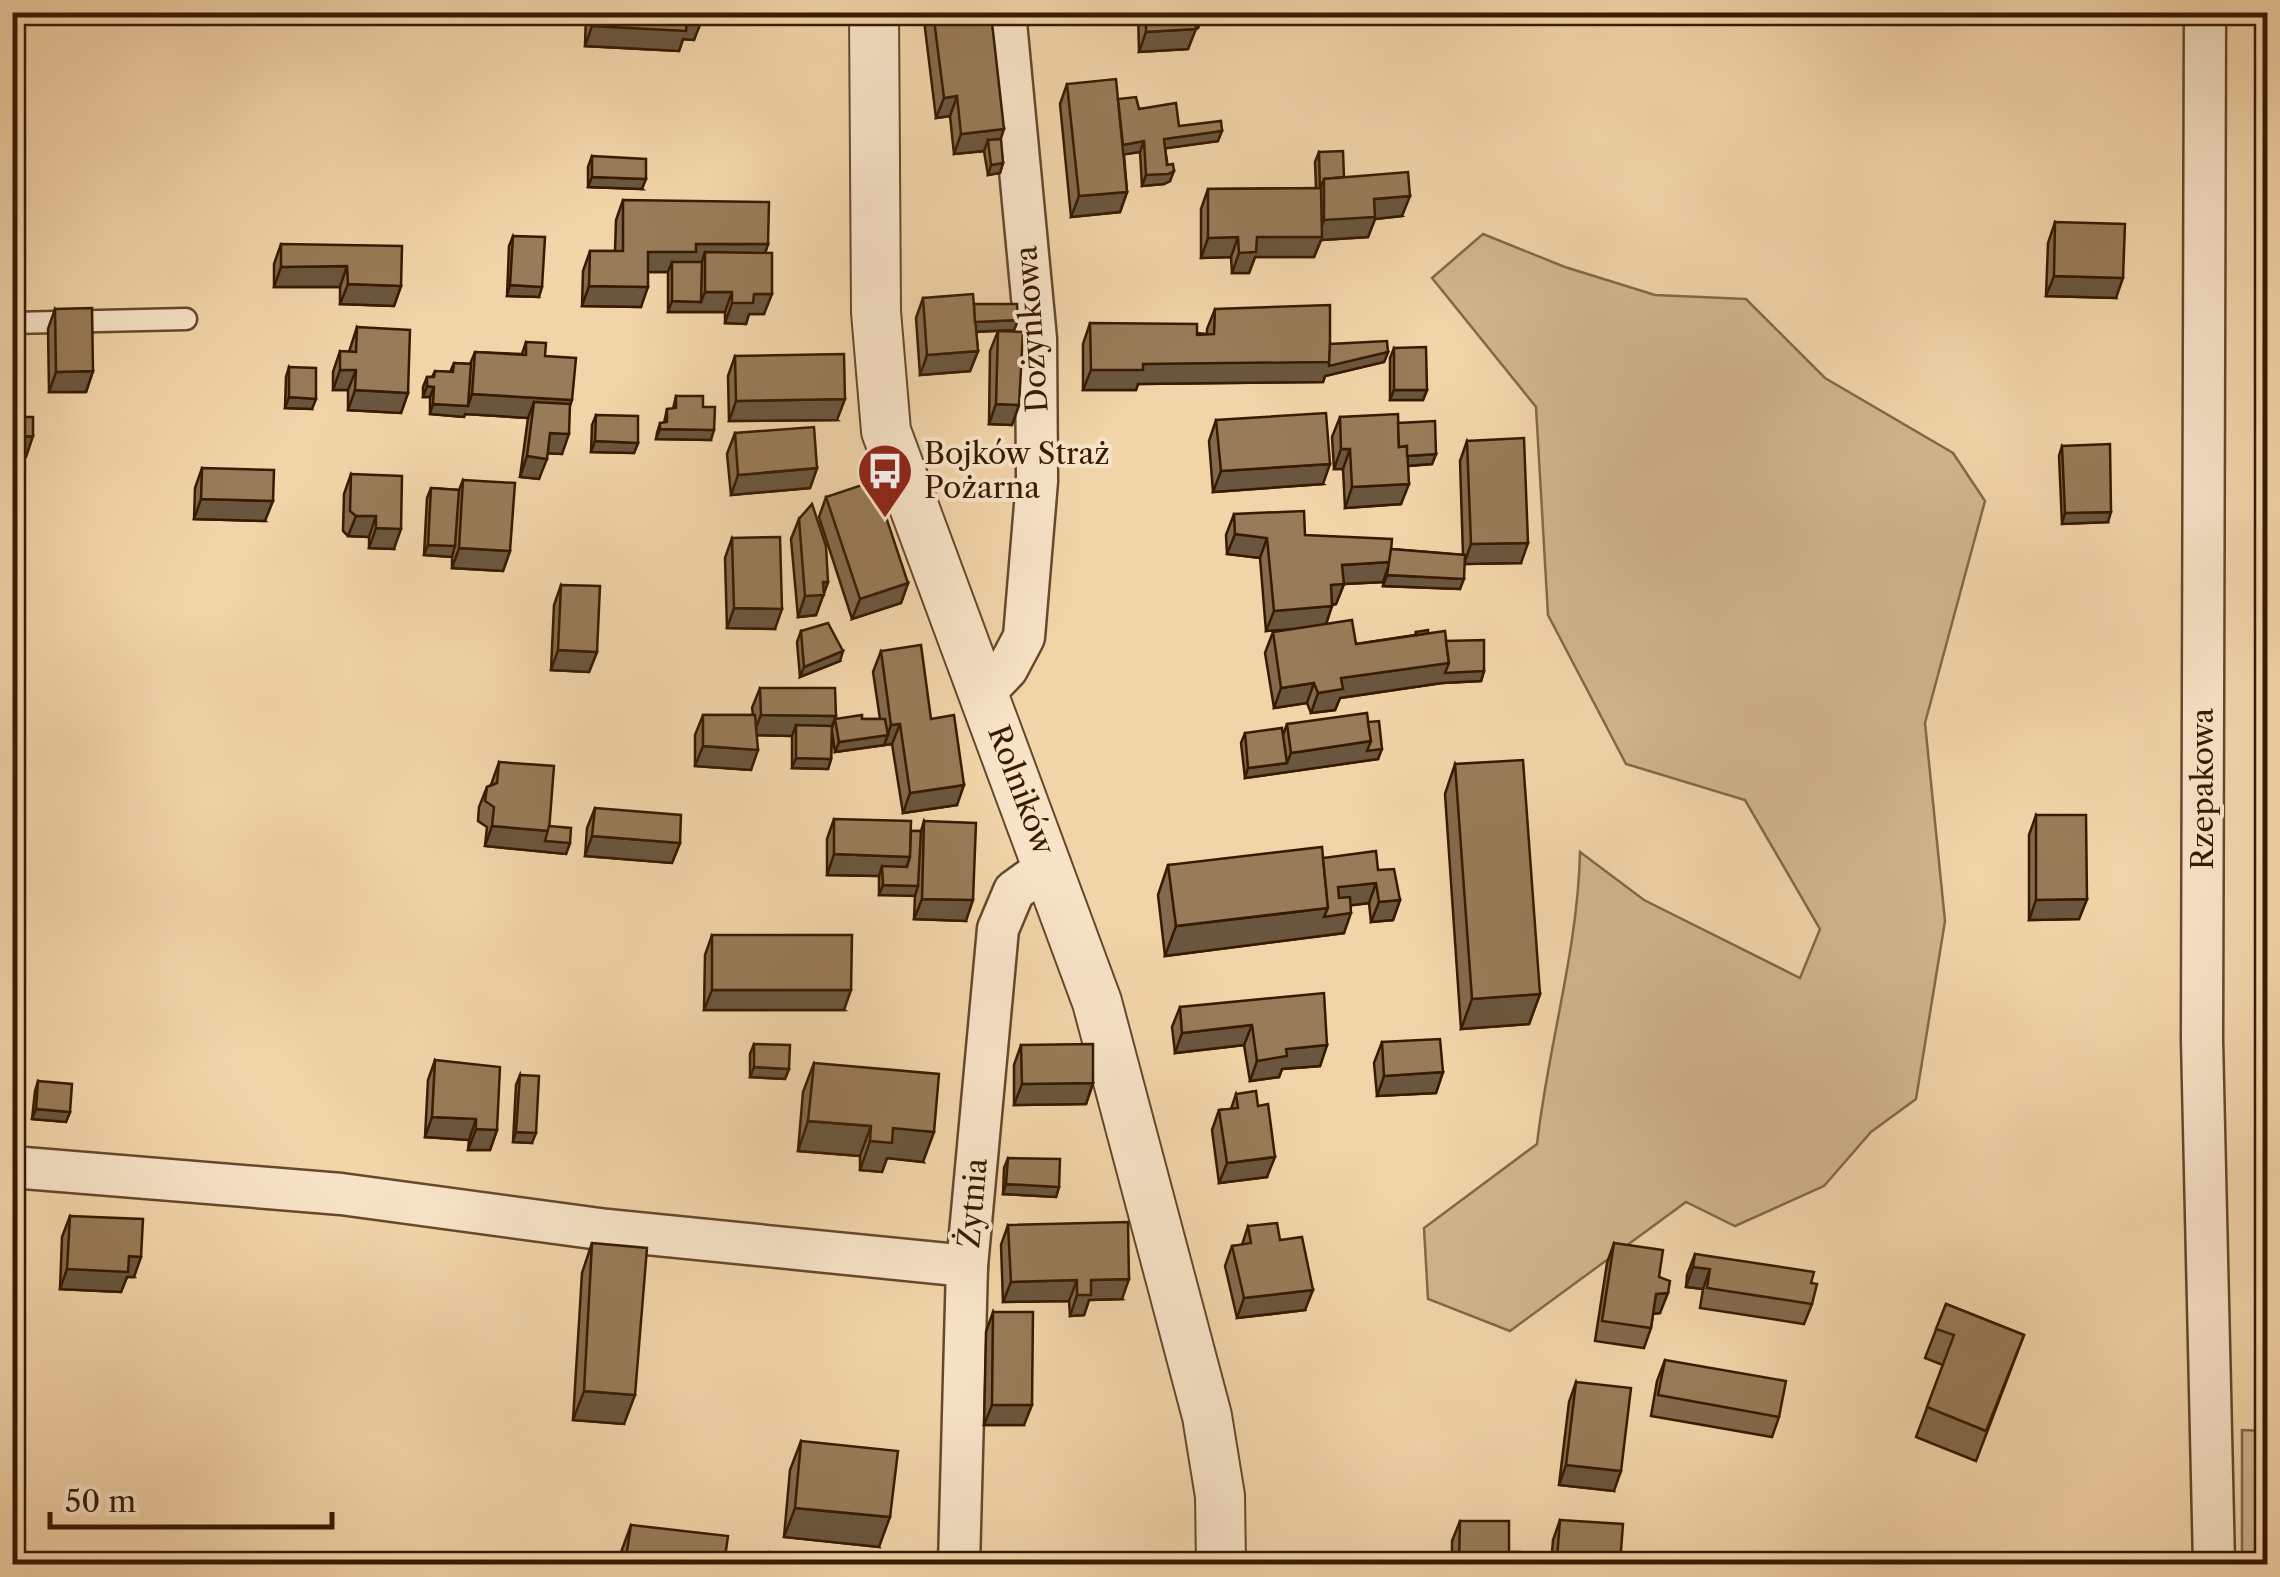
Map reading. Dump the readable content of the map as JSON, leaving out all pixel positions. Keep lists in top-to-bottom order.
{
  "streets": {
    "street": [
      "Dożynkowa",
      "Rzepakowa",
      "Rolników",
      "Żytnia"
    ]
  },
  "crossings": [
    ["Dożynkowa", "Rolników"],
    ["Rolników", "Żytnia"]
  ],
  "places": {
    "bus stop": ["Bojków Straż Pożarna"]
  },
  "scale_bar": "50 m"
}
